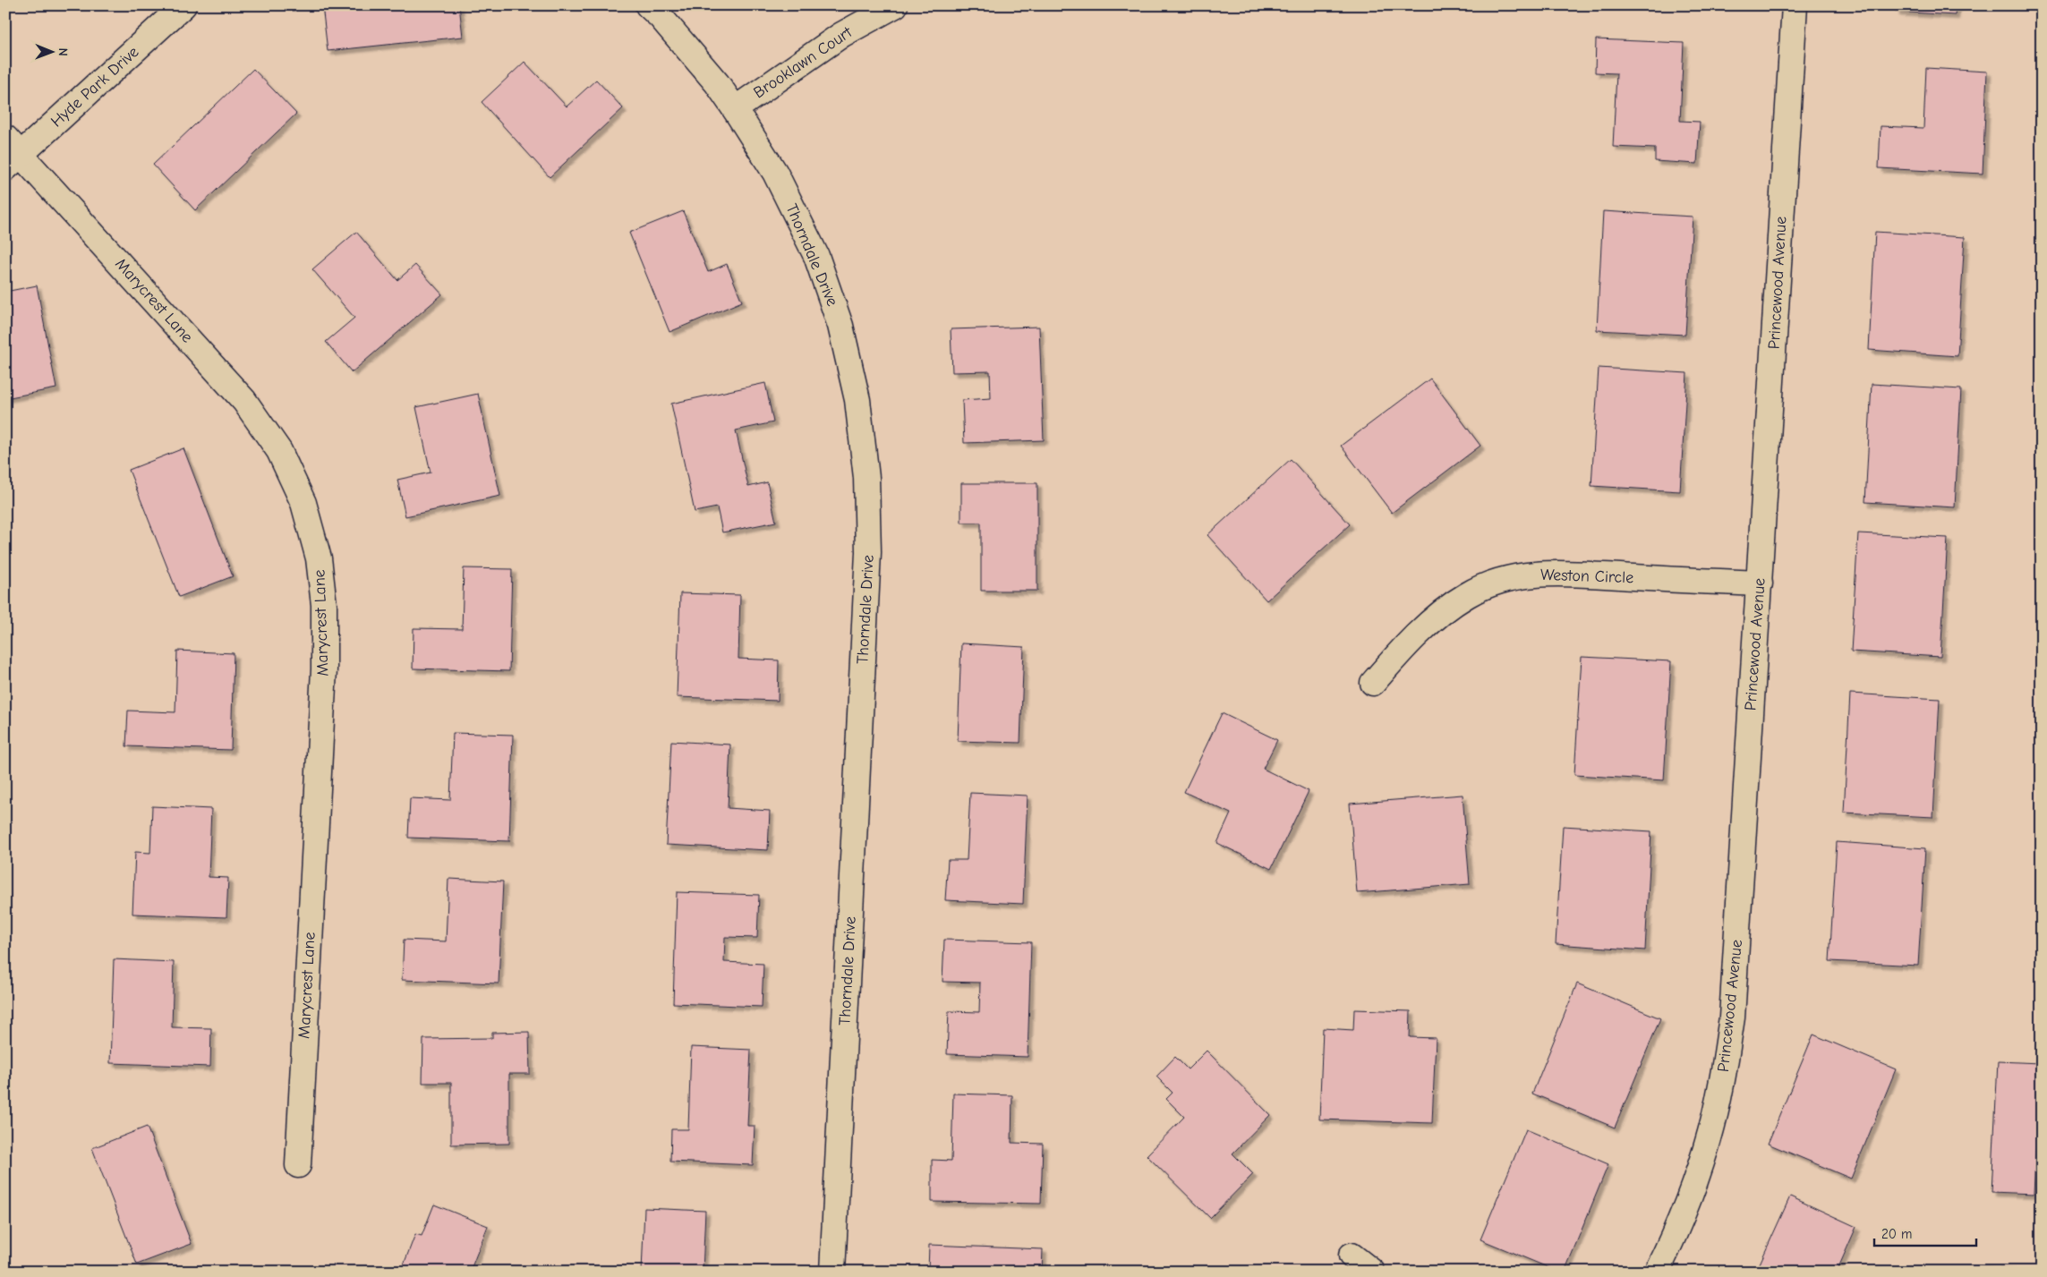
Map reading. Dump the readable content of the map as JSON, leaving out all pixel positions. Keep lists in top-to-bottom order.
{
  "streets": {
    "street": [
      "Brooklawn Court",
      "Hyde Park Drive",
      "Thorndale Drive",
      "Princewood Avenue",
      "Marycrest Lane",
      "Weston Circle"
    ]
  },
  "crossings": [
    ["Brooklawn Court", "Thorndale Drive"],
    ["Hyde Park Drive", "Marycrest Lane"],
    ["Princewood Avenue", "Weston Circle"]
  ],
  "scale_bar": "20 m",
  "north": "right"
}
